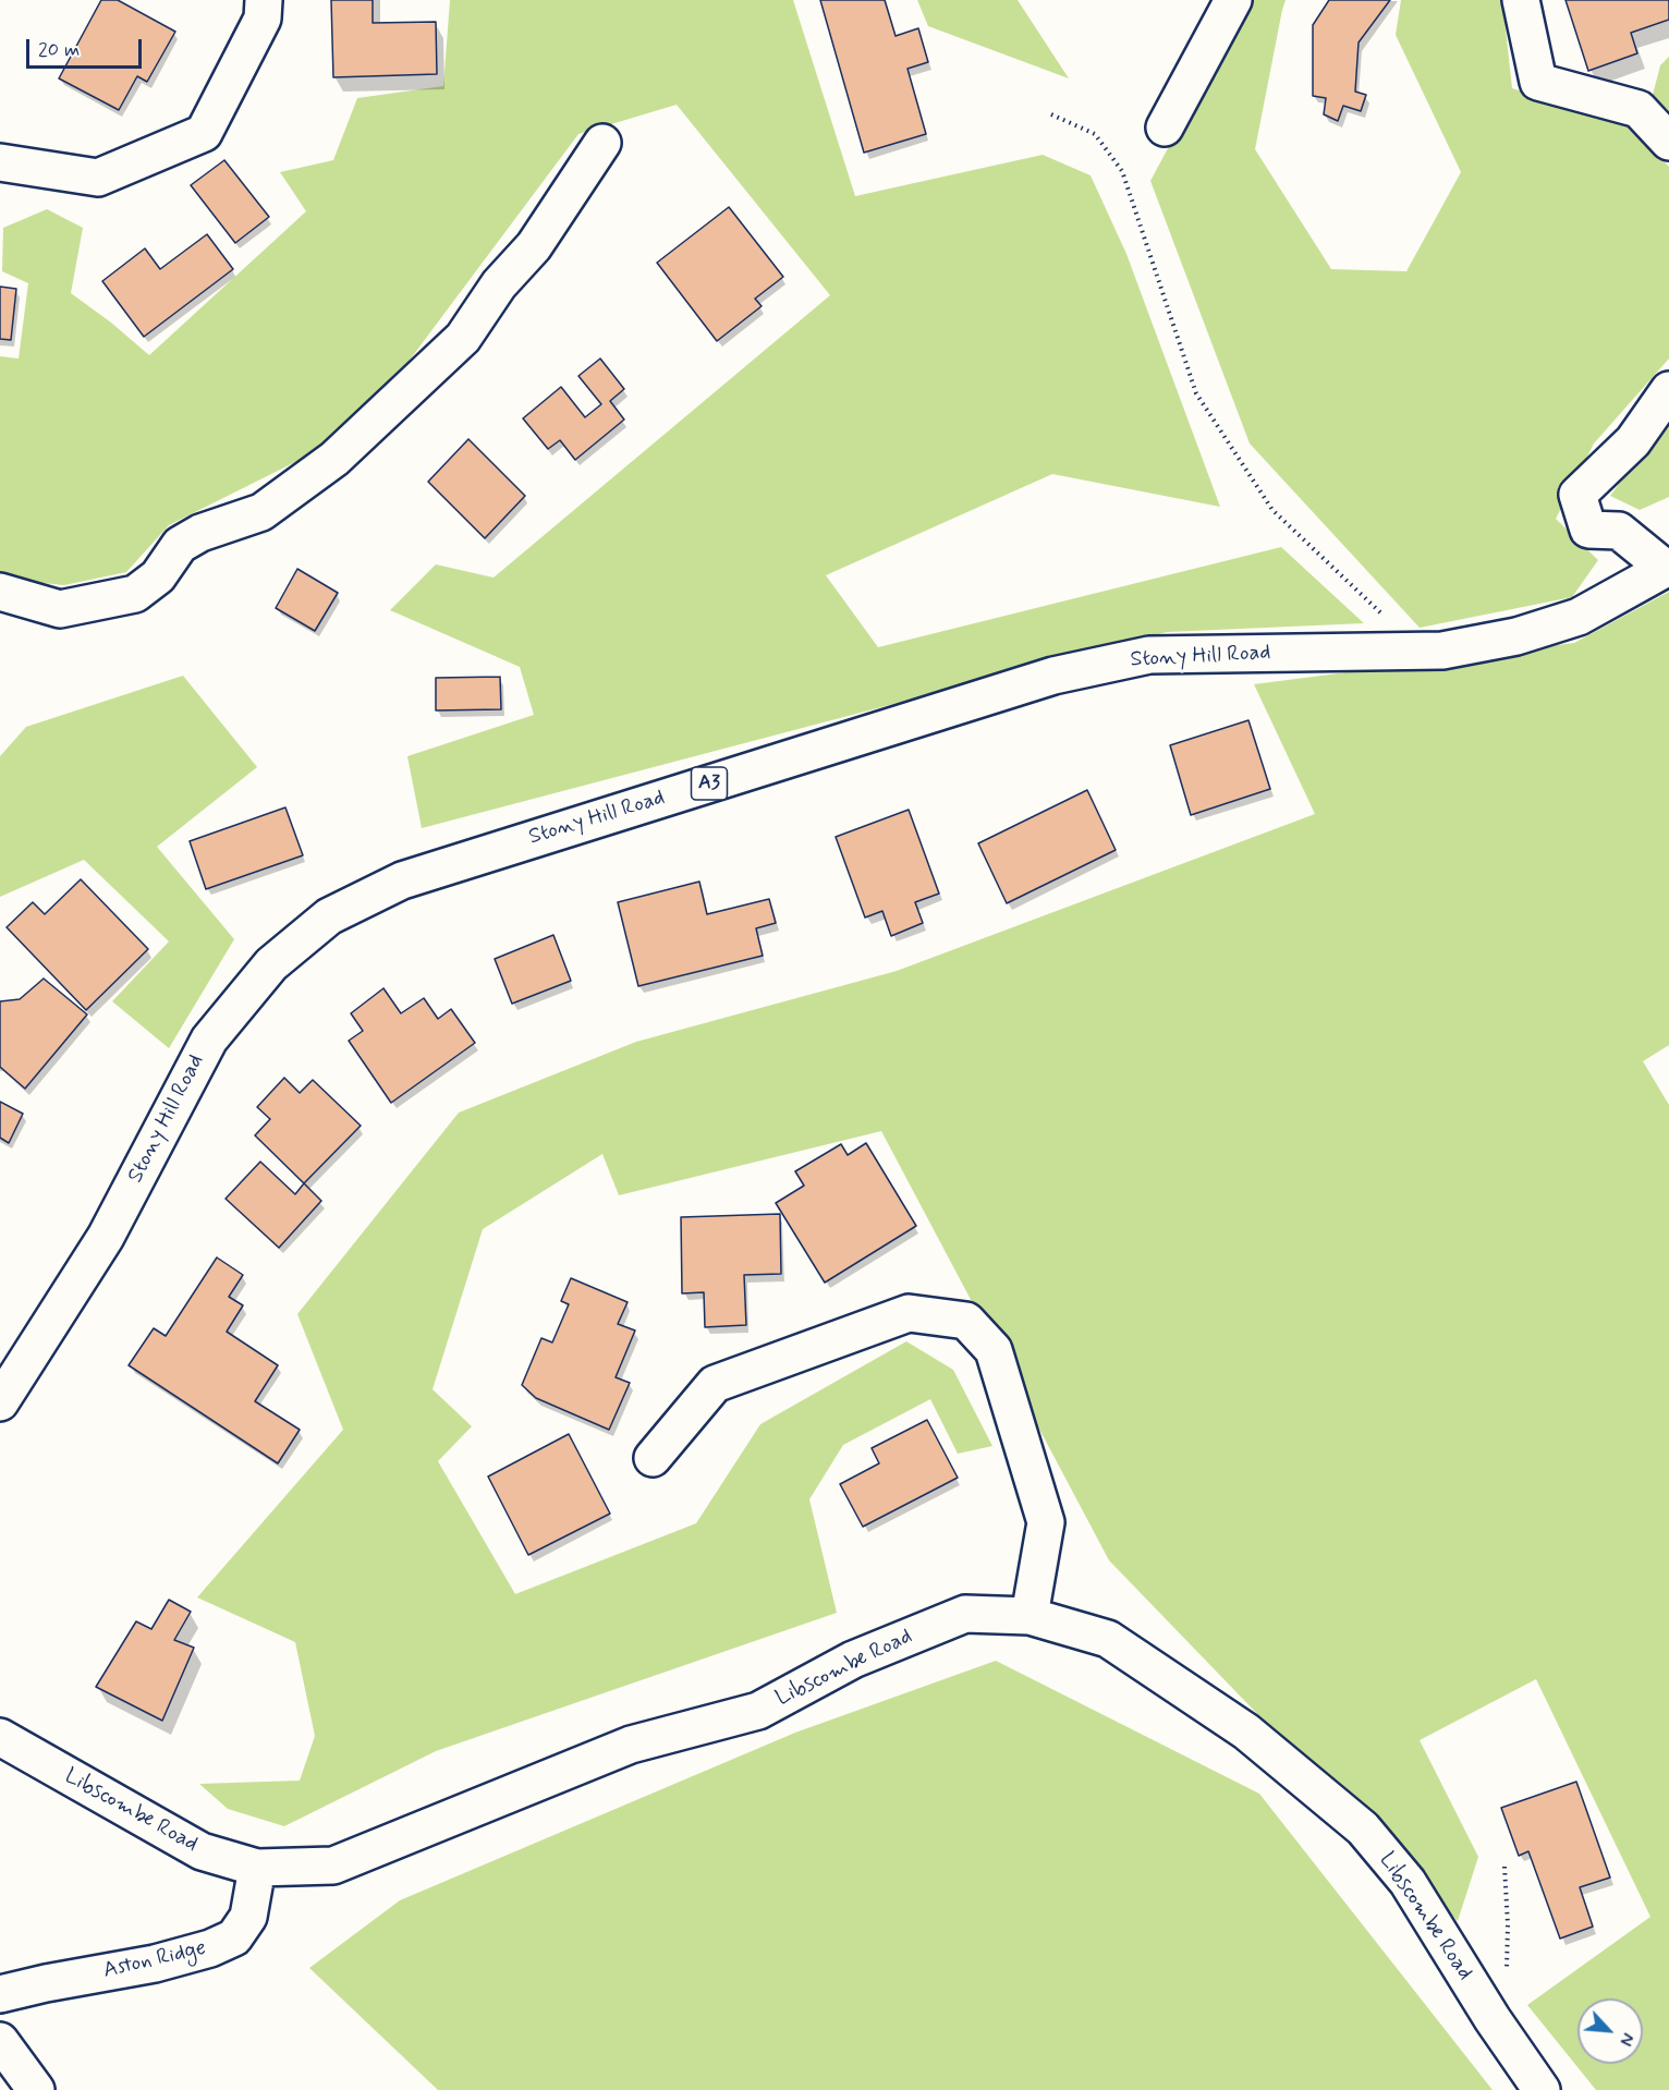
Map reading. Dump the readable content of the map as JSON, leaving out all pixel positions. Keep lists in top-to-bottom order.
{
  "streets": {
    "street": [
      "Stony Hill Road",
      "A3",
      "Libscombe Road",
      "Aston Ridge"
    ]
  },
  "crossings": [
    ["Libscombe Road", "Aston Ridge"]
  ],
  "scale_bar": "20 m",
  "north": "bottom right"
}
